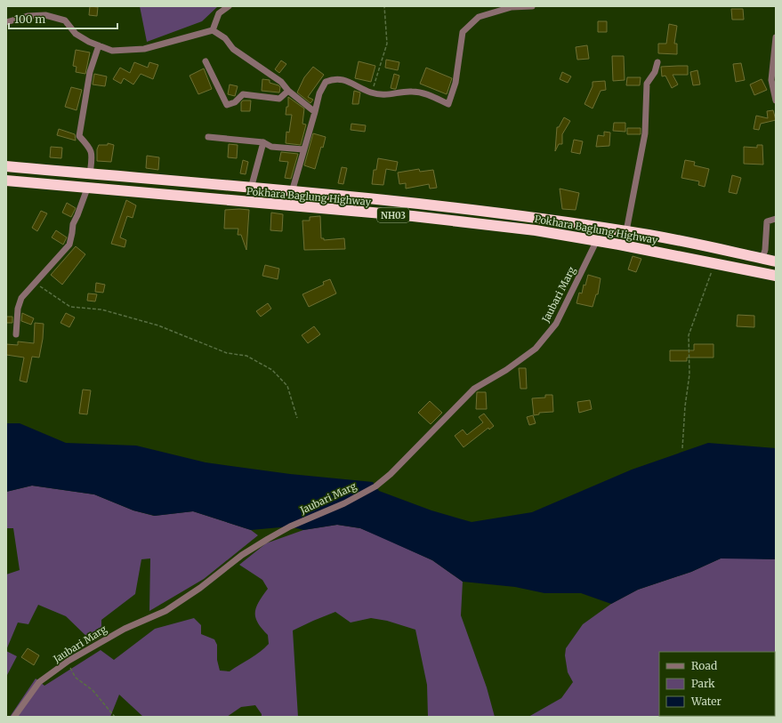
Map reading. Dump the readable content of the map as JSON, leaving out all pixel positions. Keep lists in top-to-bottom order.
{
  "streets": {
    "highway": ["Pokhara Baglung Highway", "NH03"],
    "street": ["Jaubari Marg"]
  },
  "crossings": [
    ["Pokhara Baglung Highway", "Jaubari Marg"]
  ],
  "legend": ["Road", "Park", "Water"],
  "scale_bar": "100 m"
}
